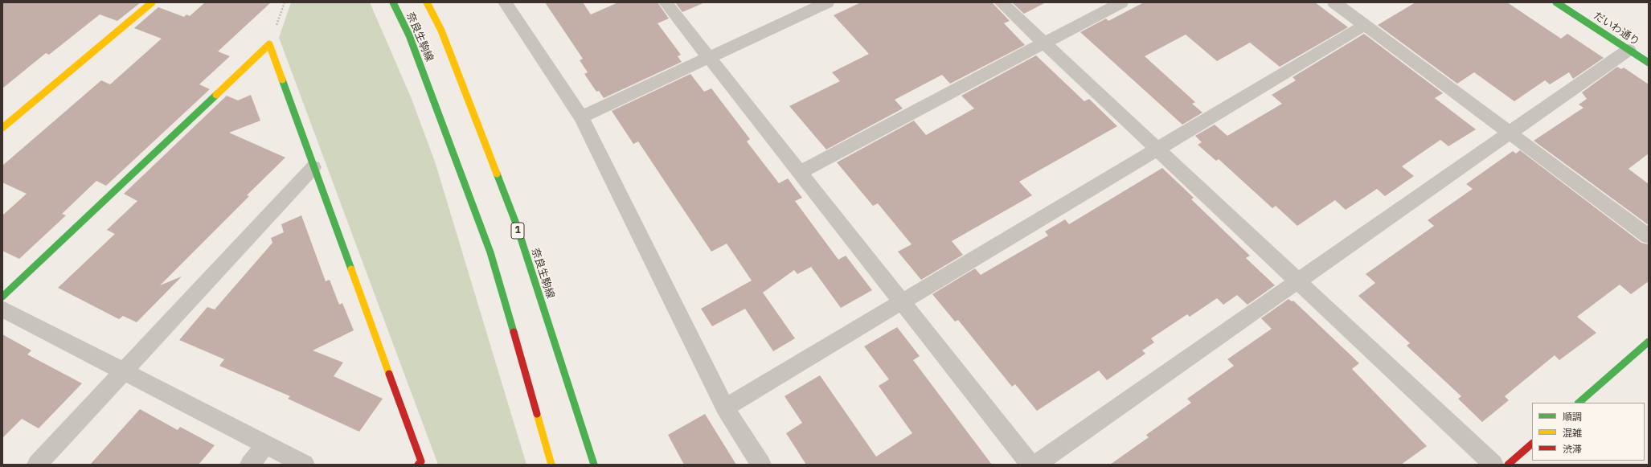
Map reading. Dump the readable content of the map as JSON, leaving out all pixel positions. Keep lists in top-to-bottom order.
{
  "streets": {
    "street": ["だいわ通り", "奈良生駒線", "1"]
  },
  "legend": ["順調", "混雑", "渋滞"]
}
